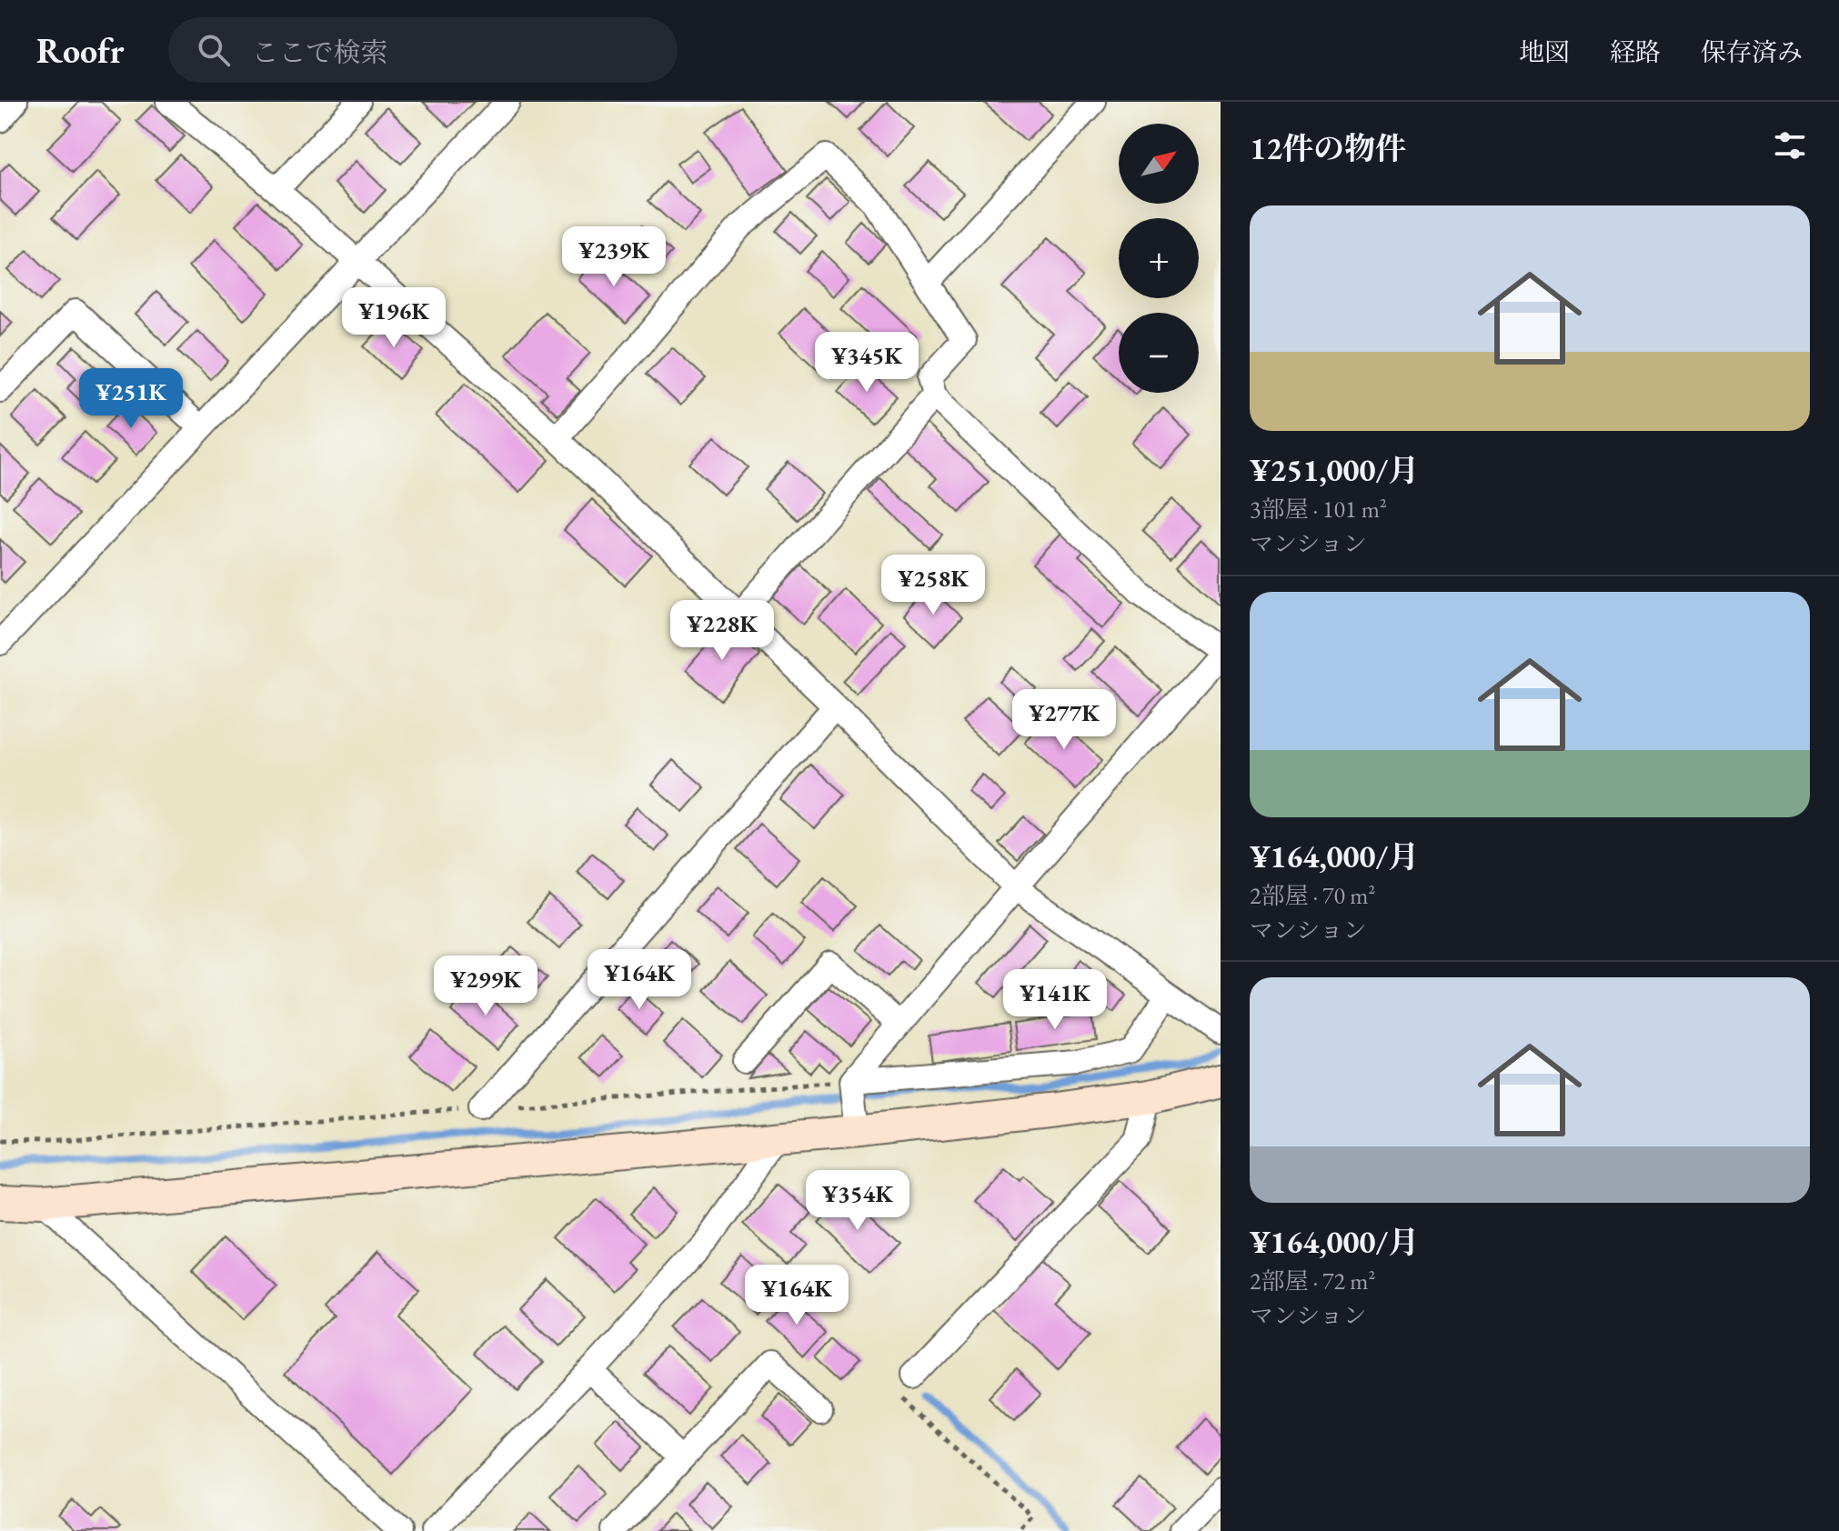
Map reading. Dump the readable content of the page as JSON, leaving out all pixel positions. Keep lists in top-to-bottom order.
{
  "north": "top right",
  "page": {
    "header": "Roofr",
    "search": "ここで検索",
    "nav": ["地図", "経路", "保存済み"],
    "heading": "12件の物件",
    "map_buttons": ["+", "−"],
    "list": [
      {
        "name": "¥251,000/月",
        "note": "3部屋 · 101 m² · マンション"
      },
      {
        "name": "¥164,000/月",
        "note": "2部屋 · 70 m² · マンション"
      },
      {
        "name": "¥164,000/月",
        "note": "2部屋 · 72 m² · マンション"
      }
    ],
    "price": [
      "¥239K",
      "¥196K",
      "¥345K",
      "¥251K",
      "¥258K",
      "¥228K",
      "¥277K",
      "¥164K",
      "¥299K",
      "¥141K",
      "¥354K",
      "¥164K"
    ]
  }
}
